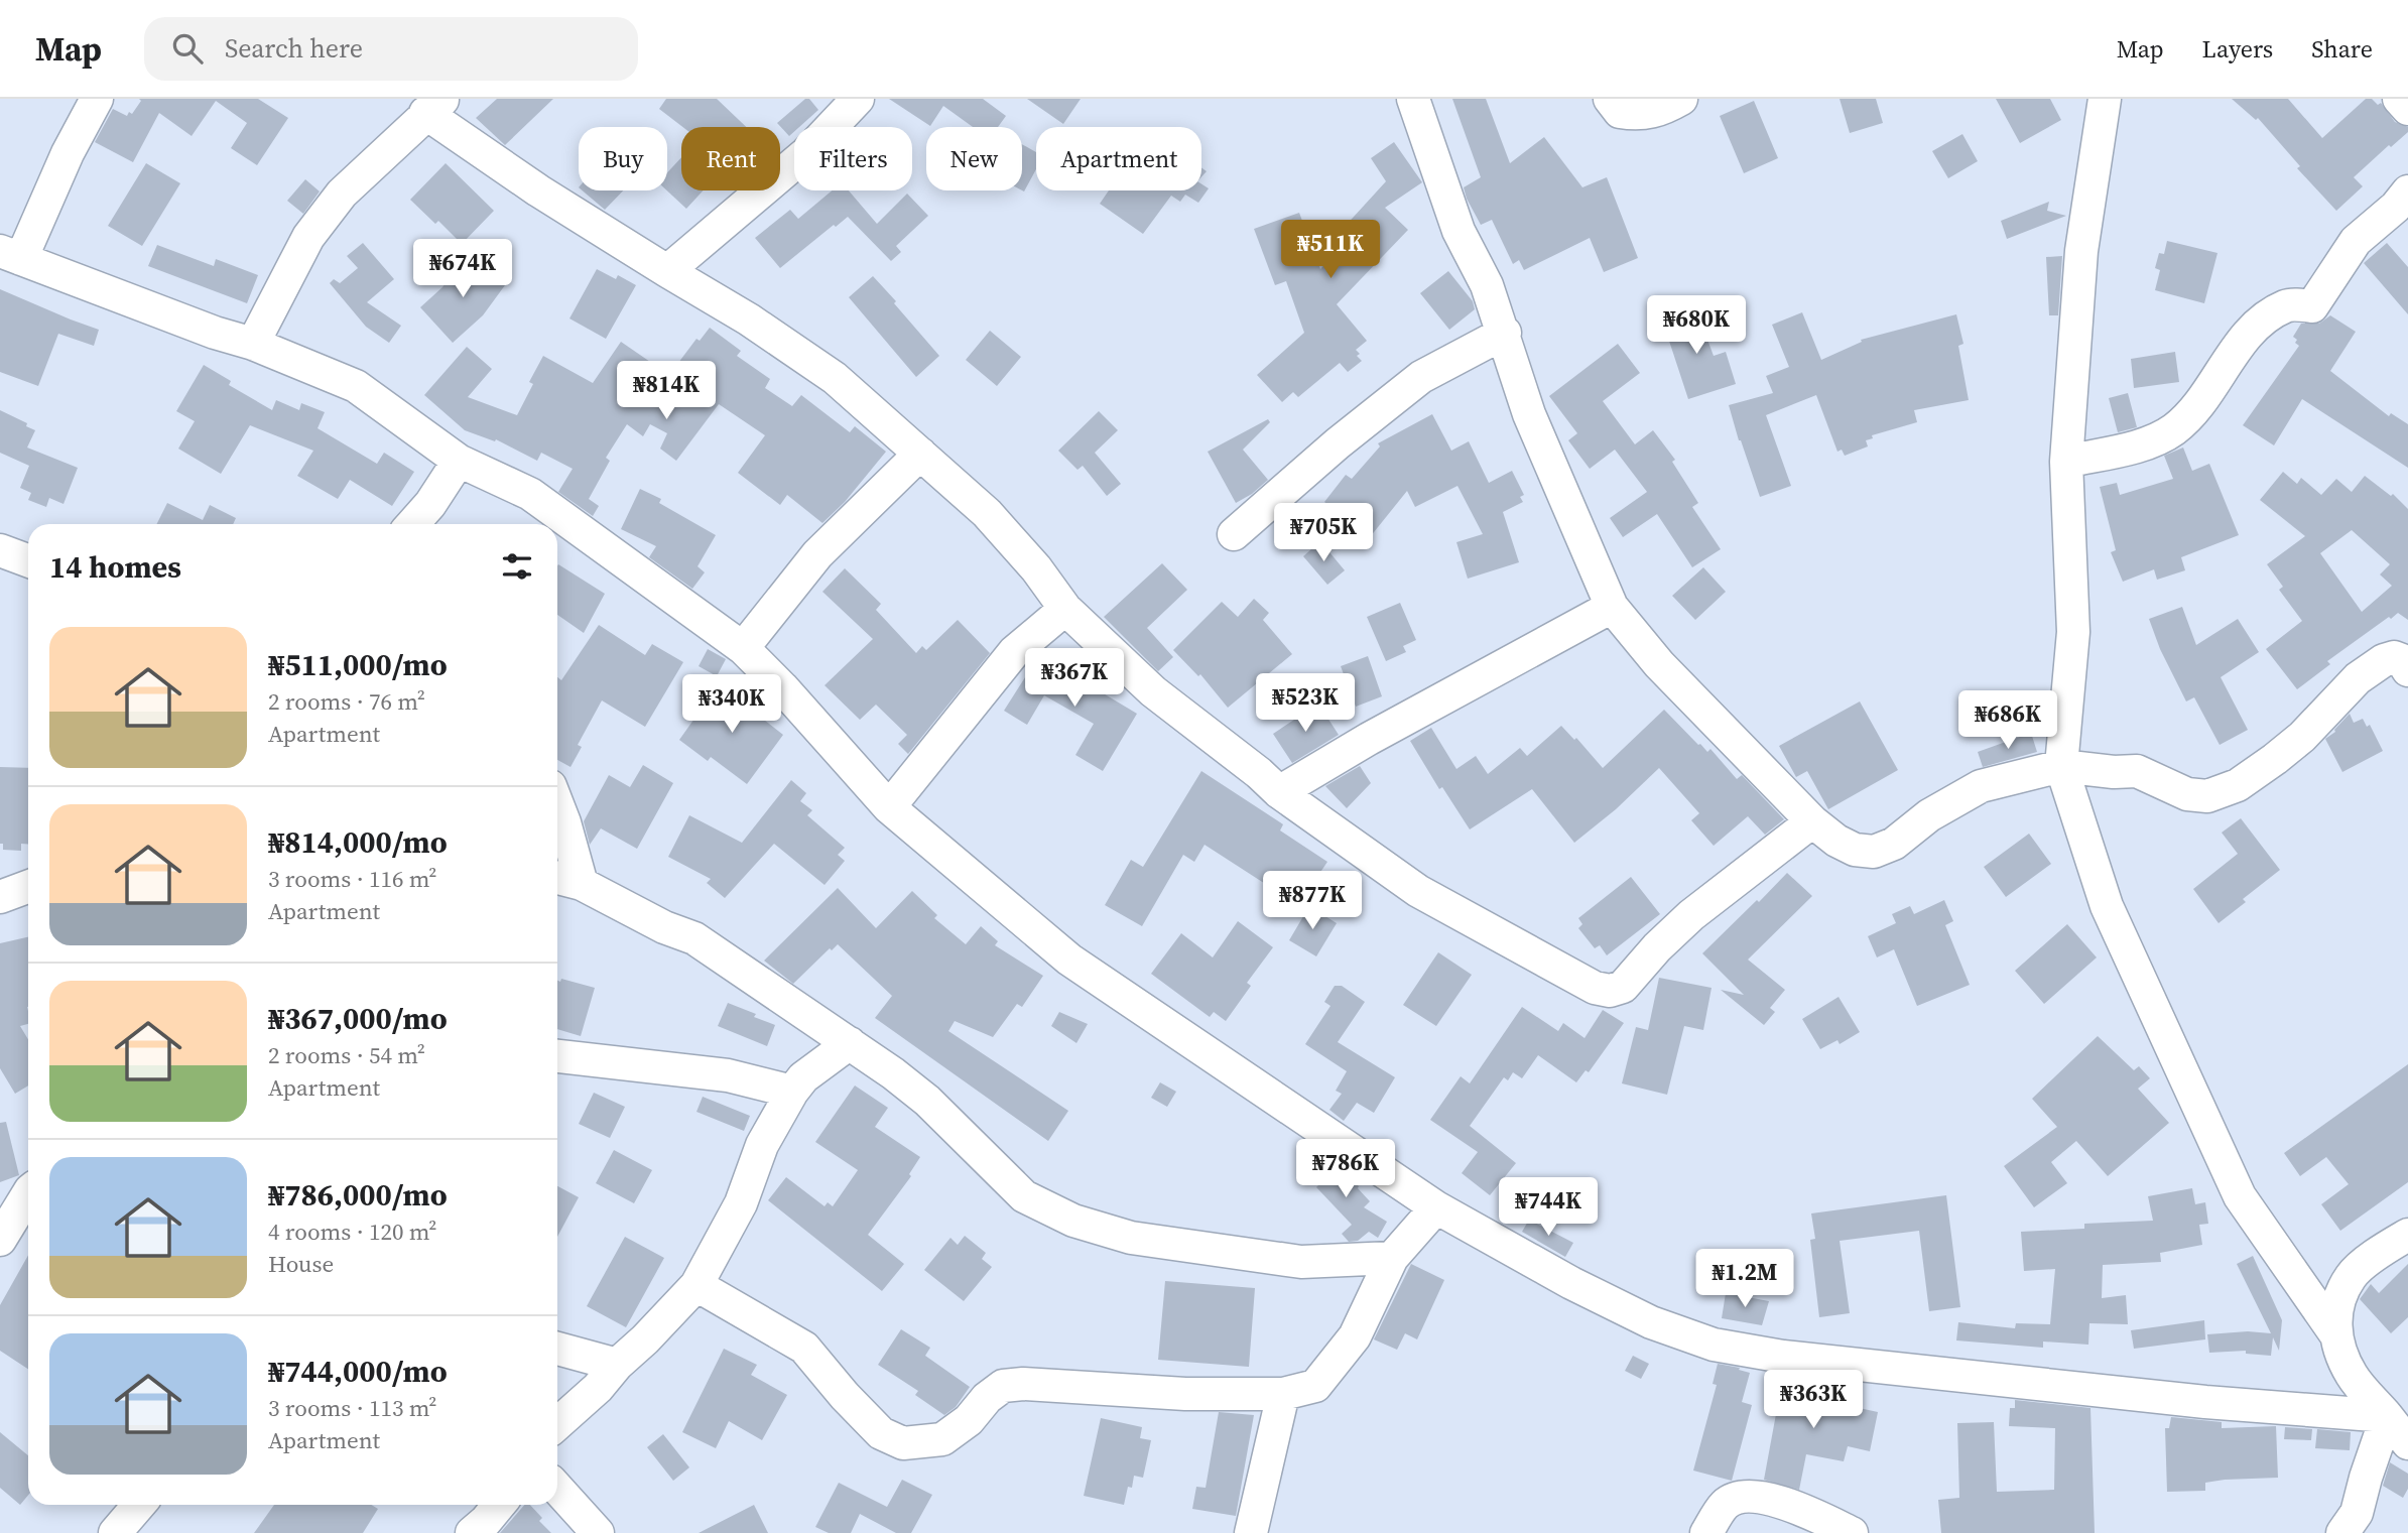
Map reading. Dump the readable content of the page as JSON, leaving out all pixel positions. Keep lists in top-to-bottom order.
{
  "page": {
    "header": "Map",
    "search": "Search here",
    "nav": ["Map", "Layers", "Share"],
    "chip": [
      "Buy",
      "Rent",
      "Filters",
      "New",
      "Apartment"
    ],
    "price": [
      "₦511K",
      "₦674K",
      "₦680K",
      "₦814K",
      "₦705K",
      "₦367K",
      "₦523K",
      "₦340K",
      "₦686K",
      "₦877K",
      "₦786K",
      "₦744K",
      "₦1.2M",
      "₦363K"
    ],
    "heading": "14 homes",
    "list": [
      {
        "name": "₦511,000/mo",
        "note": "2 rooms · 76 m² · Apartment"
      },
      {
        "name": "₦814,000/mo",
        "note": "3 rooms · 116 m² · Apartment"
      },
      {
        "name": "₦367,000/mo",
        "note": "2 rooms · 54 m² · Apartment"
      },
      {
        "name": "₦786,000/mo",
        "note": "4 rooms · 120 m² · House"
      },
      {
        "name": "₦744,000/mo",
        "note": "3 rooms · 113 m² · Apartment"
      }
    ]
  }
}
